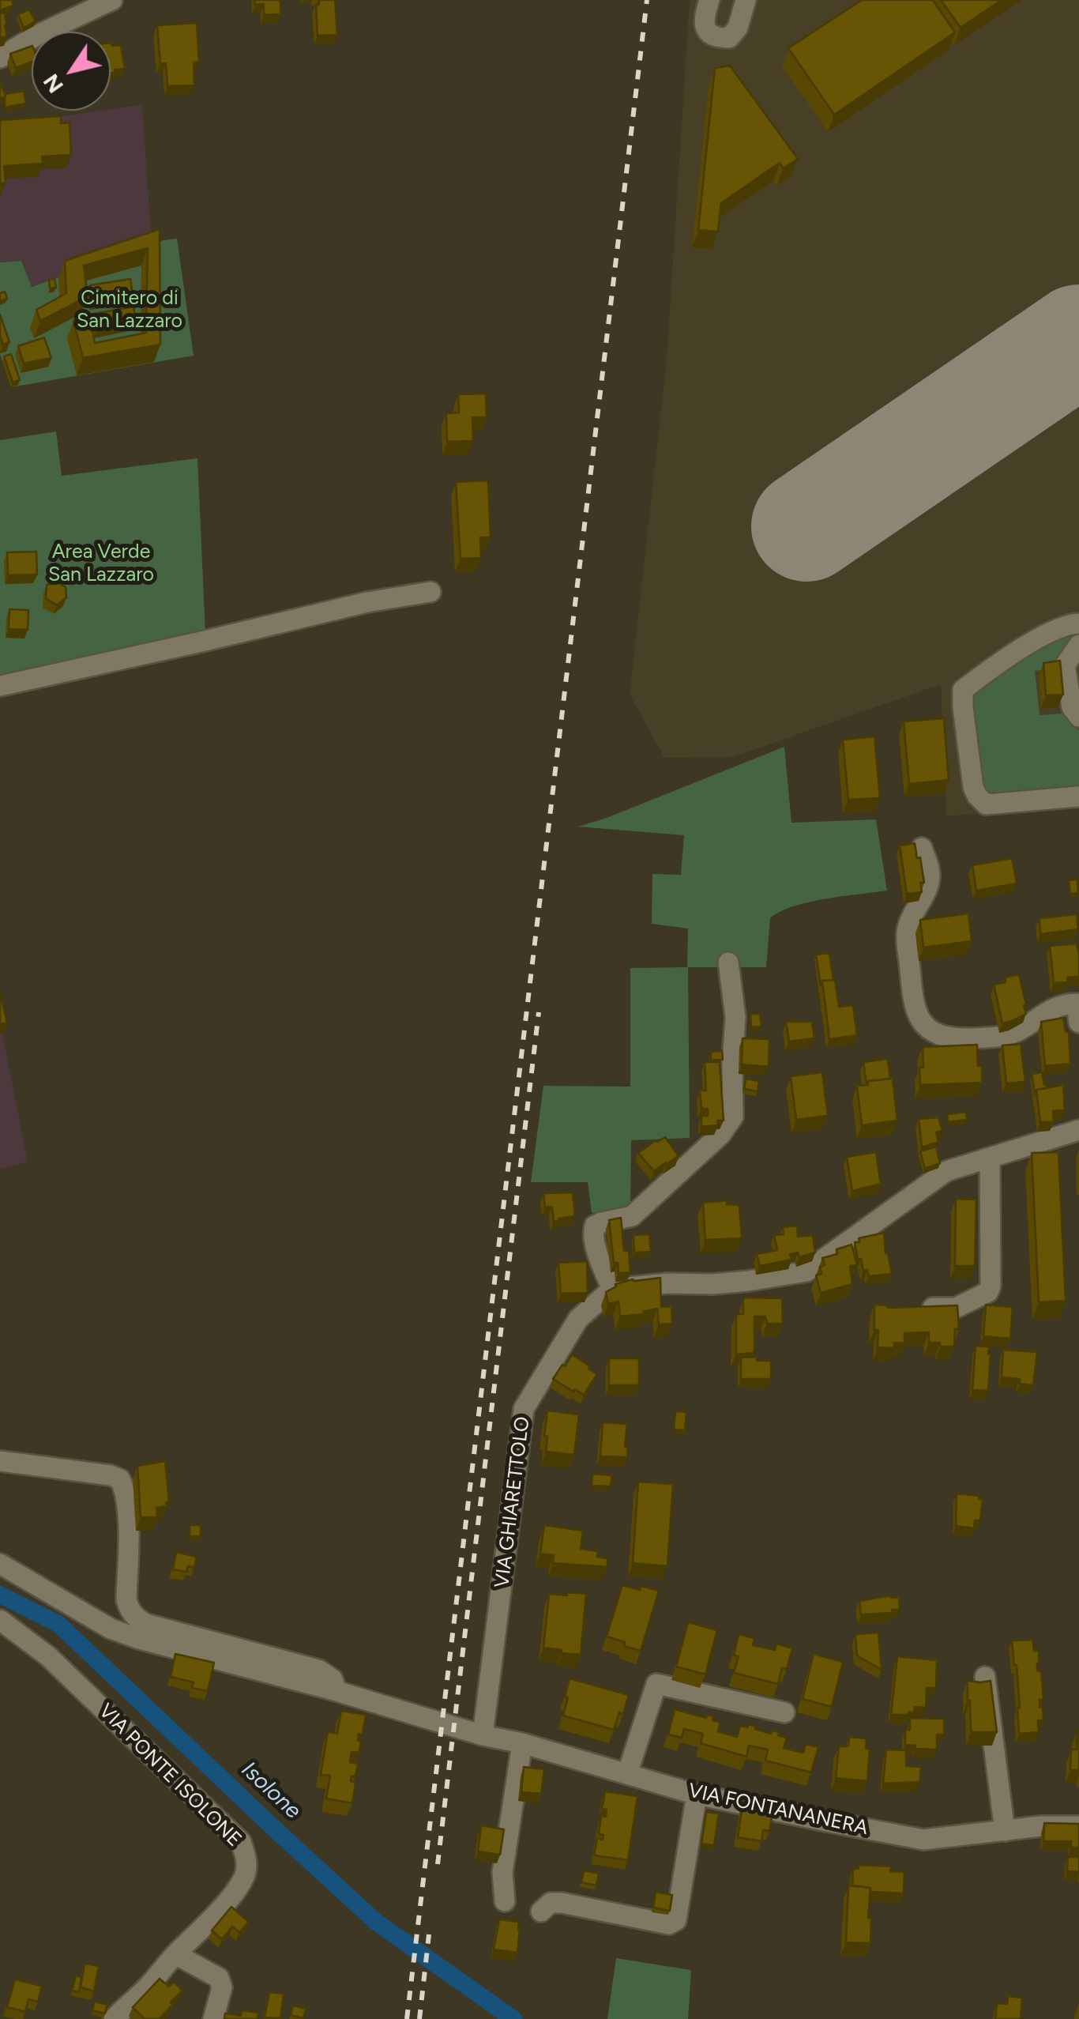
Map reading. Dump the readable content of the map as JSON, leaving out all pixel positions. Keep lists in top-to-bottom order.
{
  "streets": {
    "street": ["VIA GHIARETTOLO", "VIA PONTE ISOLONE", "VIA FONTANANERA"]
  },
  "crossings": [
    ["VIA GHIARETTOLO", "VIA FONTANANERA"]
  ],
  "water": ["Isolone"],
  "parks": ["Cimitero di San Lazzaro", "Area Verde San Lazzaro"],
  "north": "bottom left"
}
